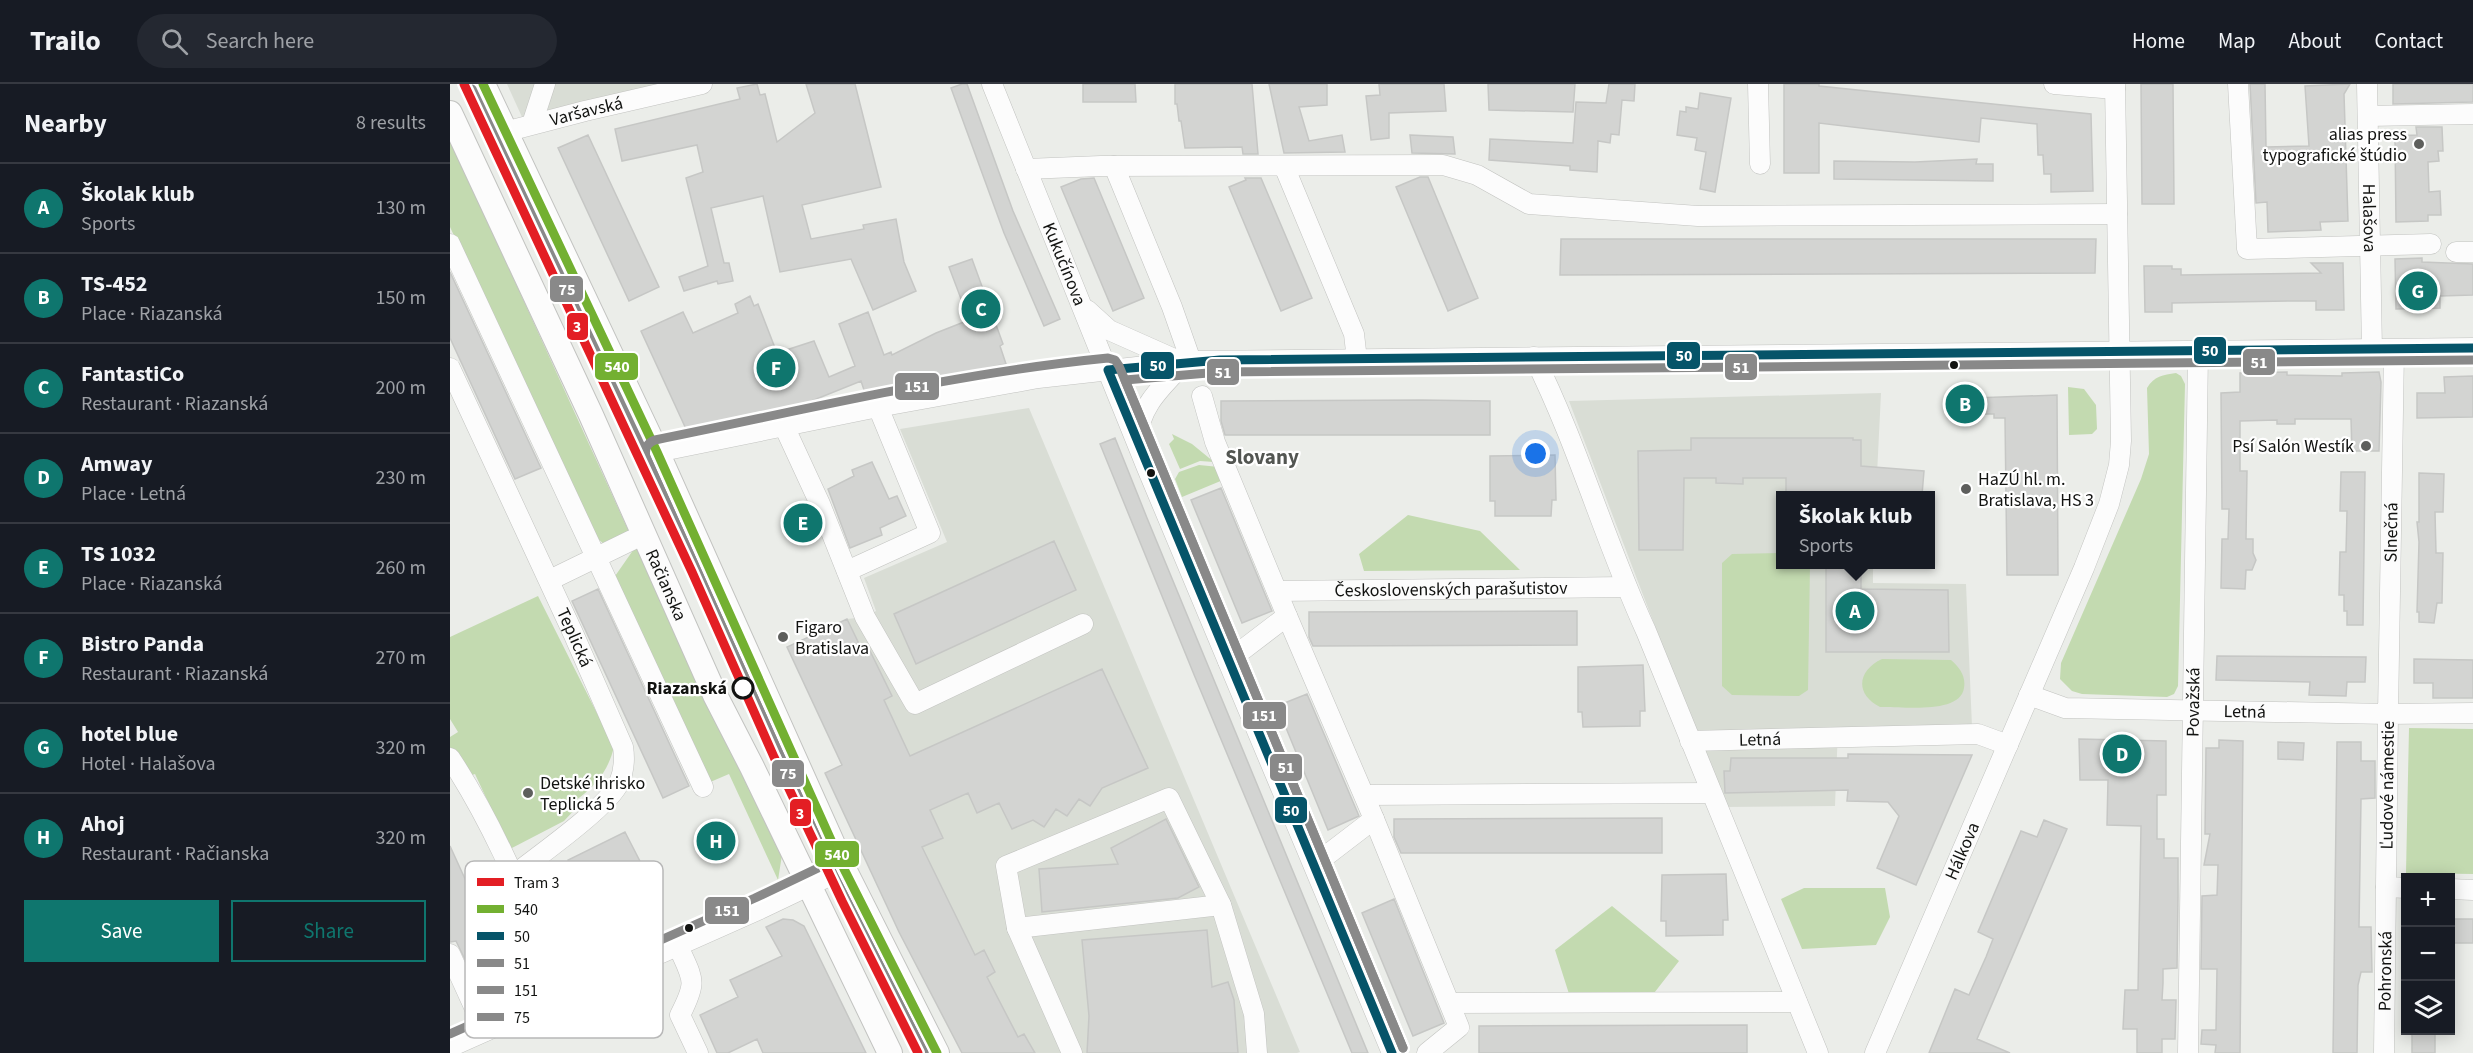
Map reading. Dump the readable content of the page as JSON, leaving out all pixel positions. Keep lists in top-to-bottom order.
{
  "streets": {
    "main road": ["Račianska"],
    "street": [
      "Varšavská",
      "Halašova",
      "Kukučínova",
      "Slnečná",
      "Československých parašutistov",
      "Teplická",
      "Považská",
      "Letná",
      "Ľudové námestie",
      "Hálkova",
      "Pohronská"
    ]
  },
  "crossings": [
    ["Slnečná", "Letná"],
    ["Slnečná", "Ľudové námestie"],
    ["Považská", "Letná"],
    ["Letná", "Ľudové námestie"],
    ["Letná", "Hálkova"],
    ["Ľudové námestie", "Pohronská"]
  ],
  "districts": ["Slovany"],
  "places": [
    "alias press typografické štúdio",
    "Psí Salón Westík",
    "HaZÚ hl. m. Bratislava, HS 3",
    "Figaro Bratislava",
    "Riazanská",
    "Detské ihrisko Teplická 5"
  ],
  "lines": [
    "tram line 3",
    "transit line 540",
    "transit line 75",
    "transit line 50",
    "transit line 151",
    "transit line 51"
  ],
  "legend": [
    "Tram 3",
    "540",
    "50",
    "51",
    "151",
    "75"
  ],
  "page": {
    "header": "Trailo",
    "search": "Search here",
    "nav": [
      "Home",
      "Map",
      "About",
      "Contact"
    ],
    "heading": ["Nearby", "8 results"],
    "list": [
      {
        "mark": "A",
        "name": "Školak klub",
        "note": "Sports",
        "value": "130 m"
      },
      {
        "mark": "B",
        "name": "TS-452",
        "note": "Place · Riazanská",
        "value": "150 m"
      },
      {
        "mark": "C",
        "name": "FantastiCo",
        "note": "Restaurant · Riazanská",
        "value": "200 m"
      },
      {
        "mark": "D",
        "name": "Amway",
        "note": "Place · Letná",
        "value": "230 m"
      },
      {
        "mark": "E",
        "name": "TS 1032",
        "note": "Place · Riazanská",
        "value": "260 m"
      },
      {
        "mark": "F",
        "name": "Bistro Panda",
        "note": "Restaurant · Riazanská",
        "value": "270 m"
      },
      {
        "mark": "G",
        "name": "hotel blue",
        "note": "Hotel · Halašova",
        "value": "320 m"
      },
      {
        "mark": "H",
        "name": "Ahoj",
        "note": "Restaurant · Račianska",
        "value": "320 m"
      }
    ],
    "pins": [
      "G",
      "C",
      "F",
      "B",
      "E",
      "A",
      "D",
      "H"
    ],
    "popup": ["Školak klub", "Sports"],
    "map_buttons": ["+", "−"],
    "buttons": ["Save", "Share"]
  }
}
